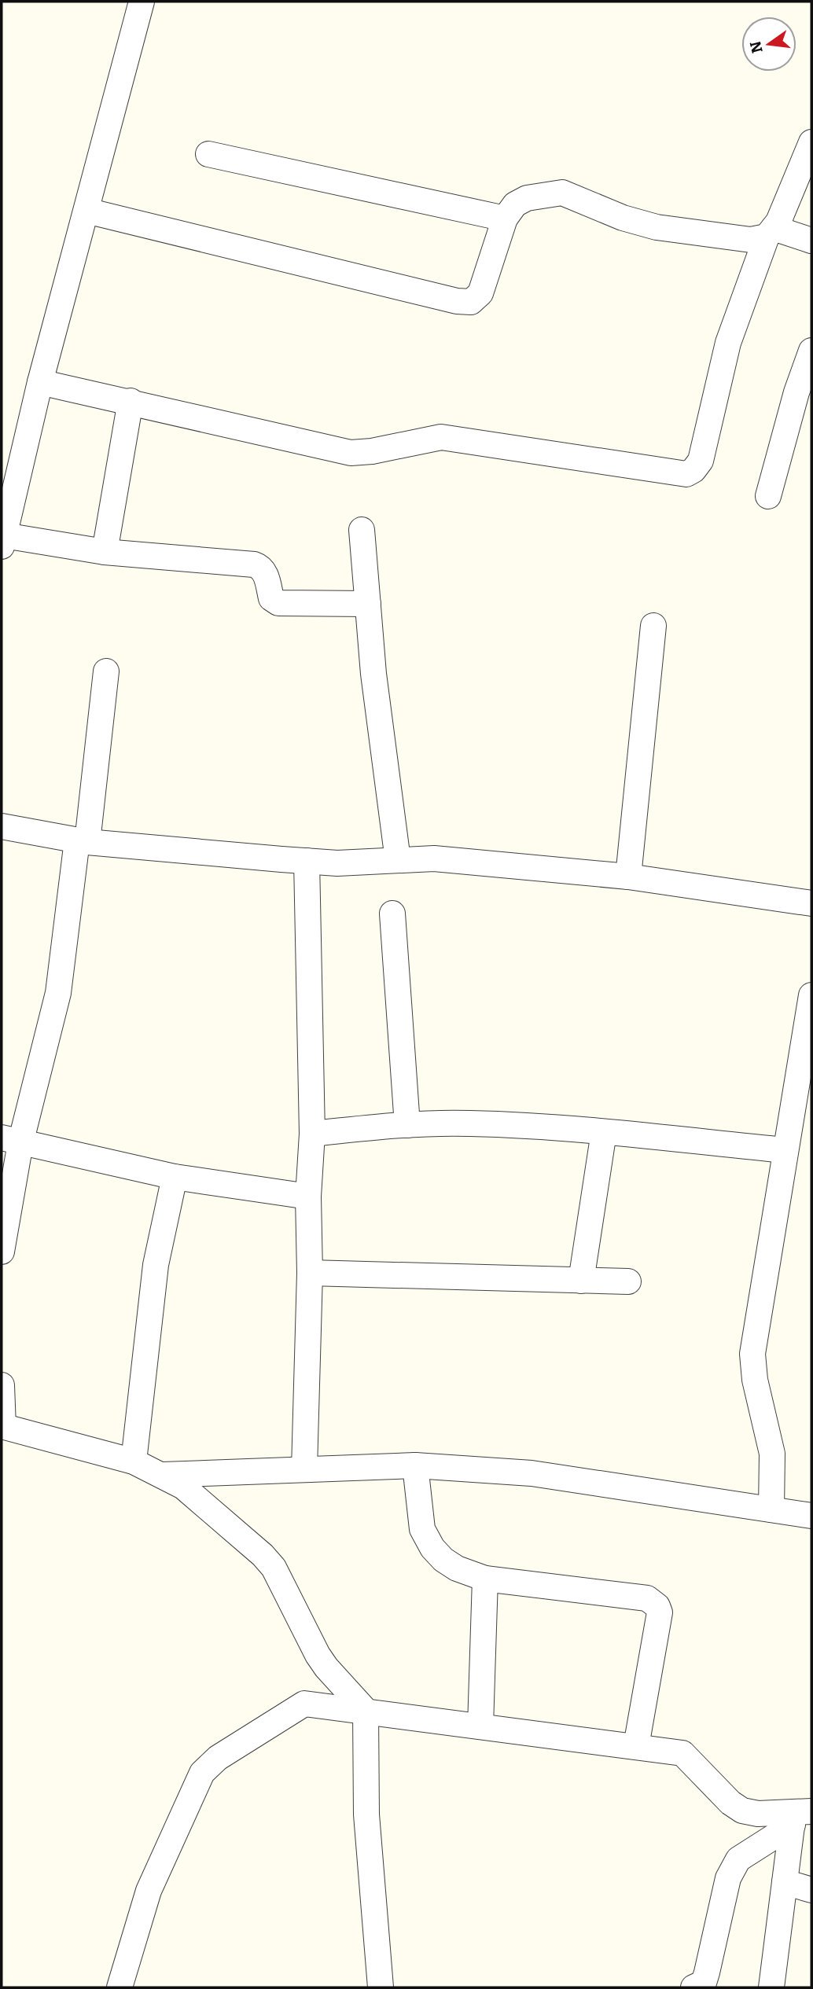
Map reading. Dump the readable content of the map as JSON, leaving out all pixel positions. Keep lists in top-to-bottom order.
{
  "north": "left"
}
